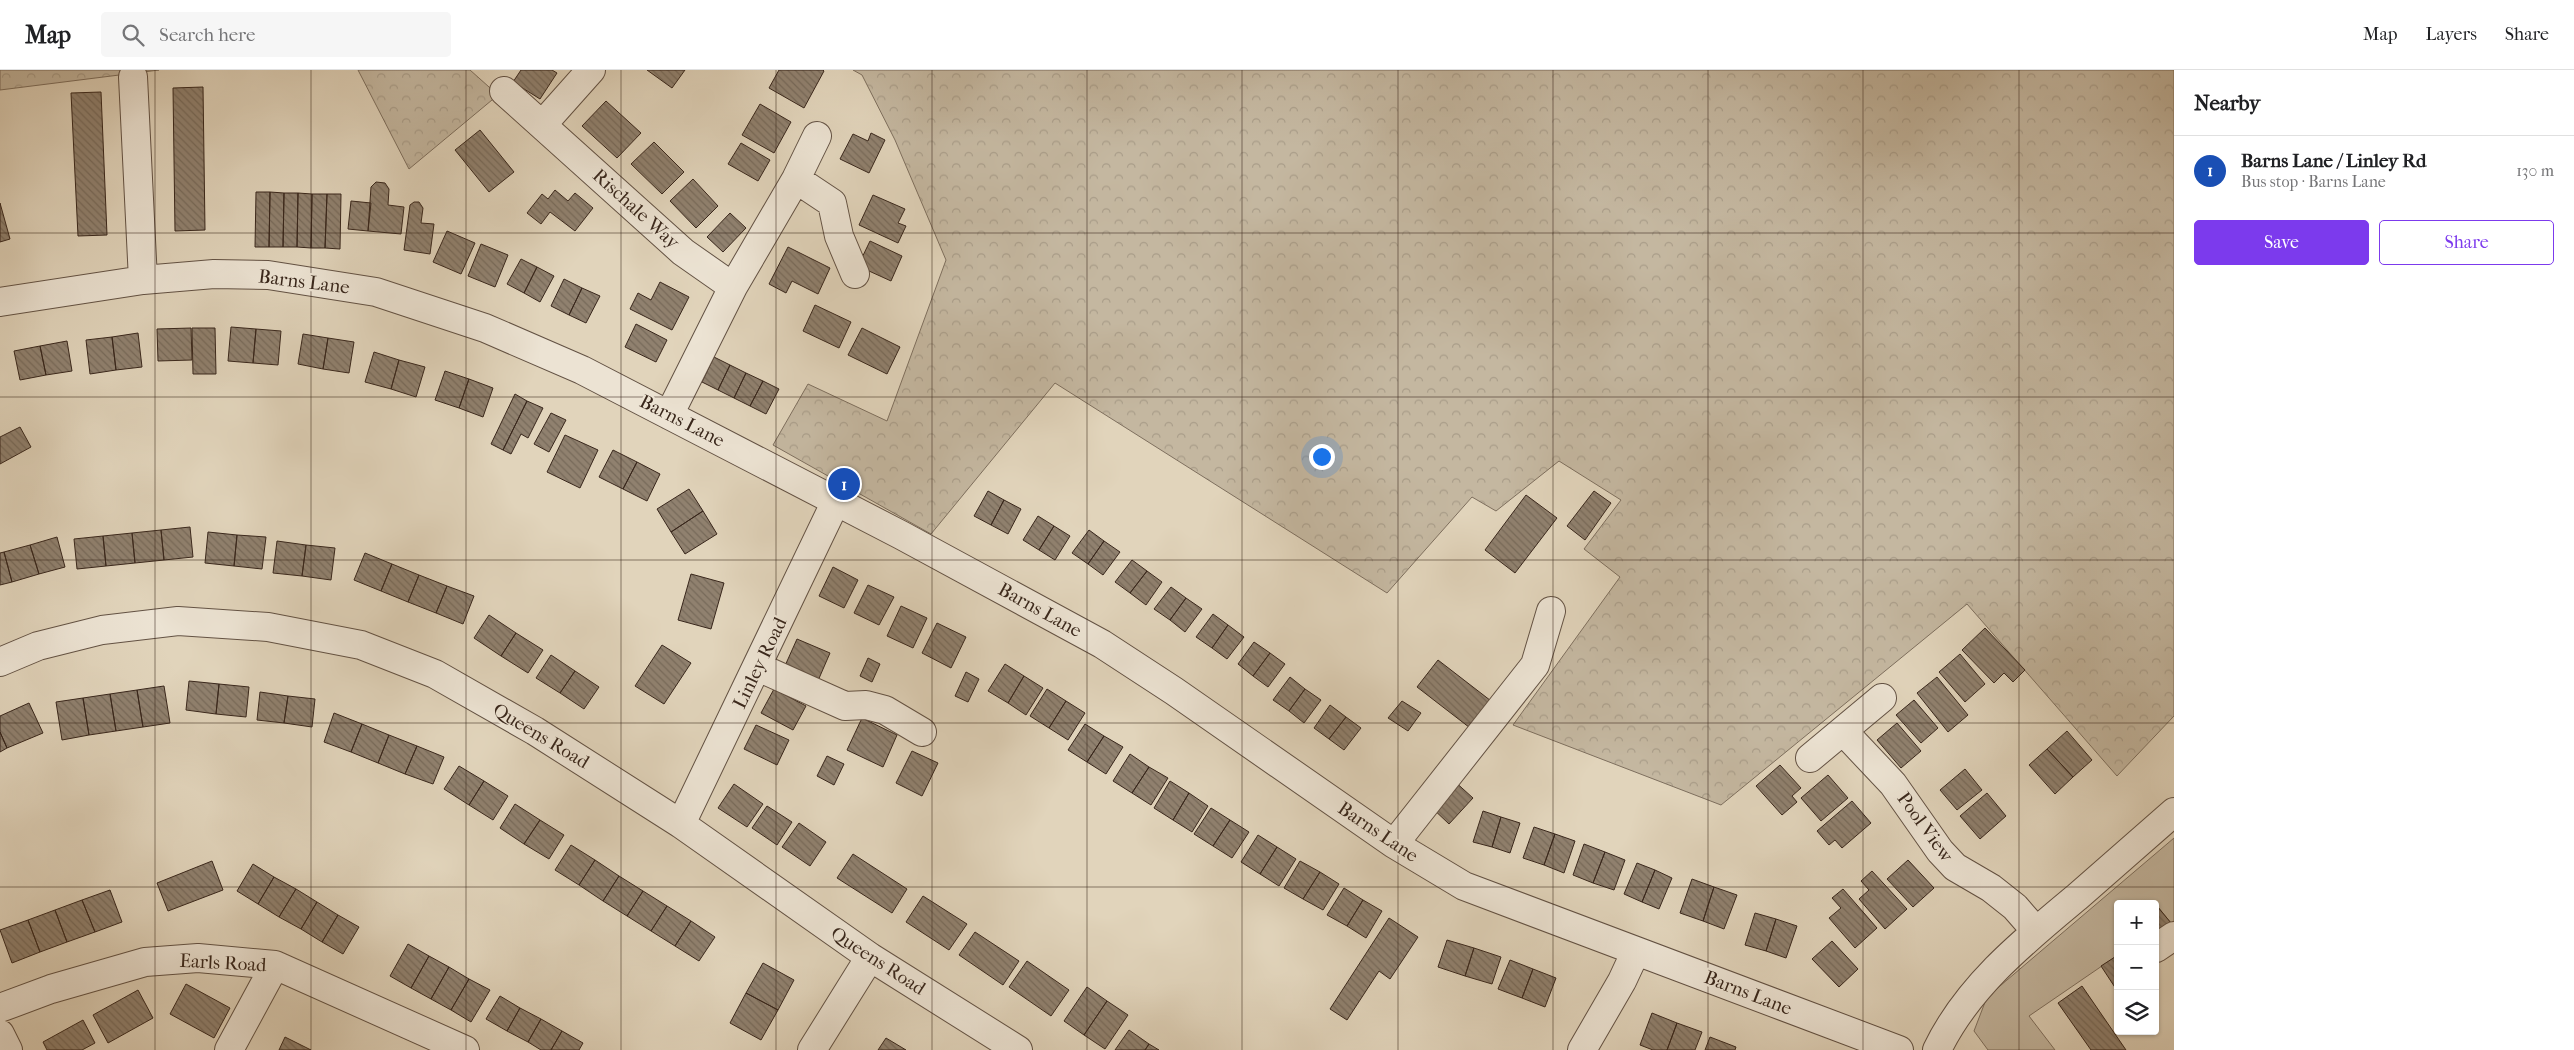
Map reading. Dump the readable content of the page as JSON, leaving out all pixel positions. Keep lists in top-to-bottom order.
{
  "streets": {
    "street": [
      "Rischale Way",
      "Barns Lane",
      "Linley Road",
      "Queens Road",
      "Pool View",
      "Earls Road"
    ]
  },
  "crossings": [
    ["Barns Lane", "Linley Road"],
    ["Linley Road", "Queens Road"]
  ],
  "page": {
    "header": "Map",
    "search": "Search here",
    "nav": ["Map", "Layers", "Share"],
    "heading": "Nearby",
    "list": [
      {
        "mark": "1",
        "name": "Barns Lane / Linley Rd",
        "note": "Bus stop · Barns Lane",
        "value": "130 m"
      }
    ],
    "buttons": ["Save", "Share"],
    "pins": "1",
    "map_buttons": ["+", "−"]
  }
}
